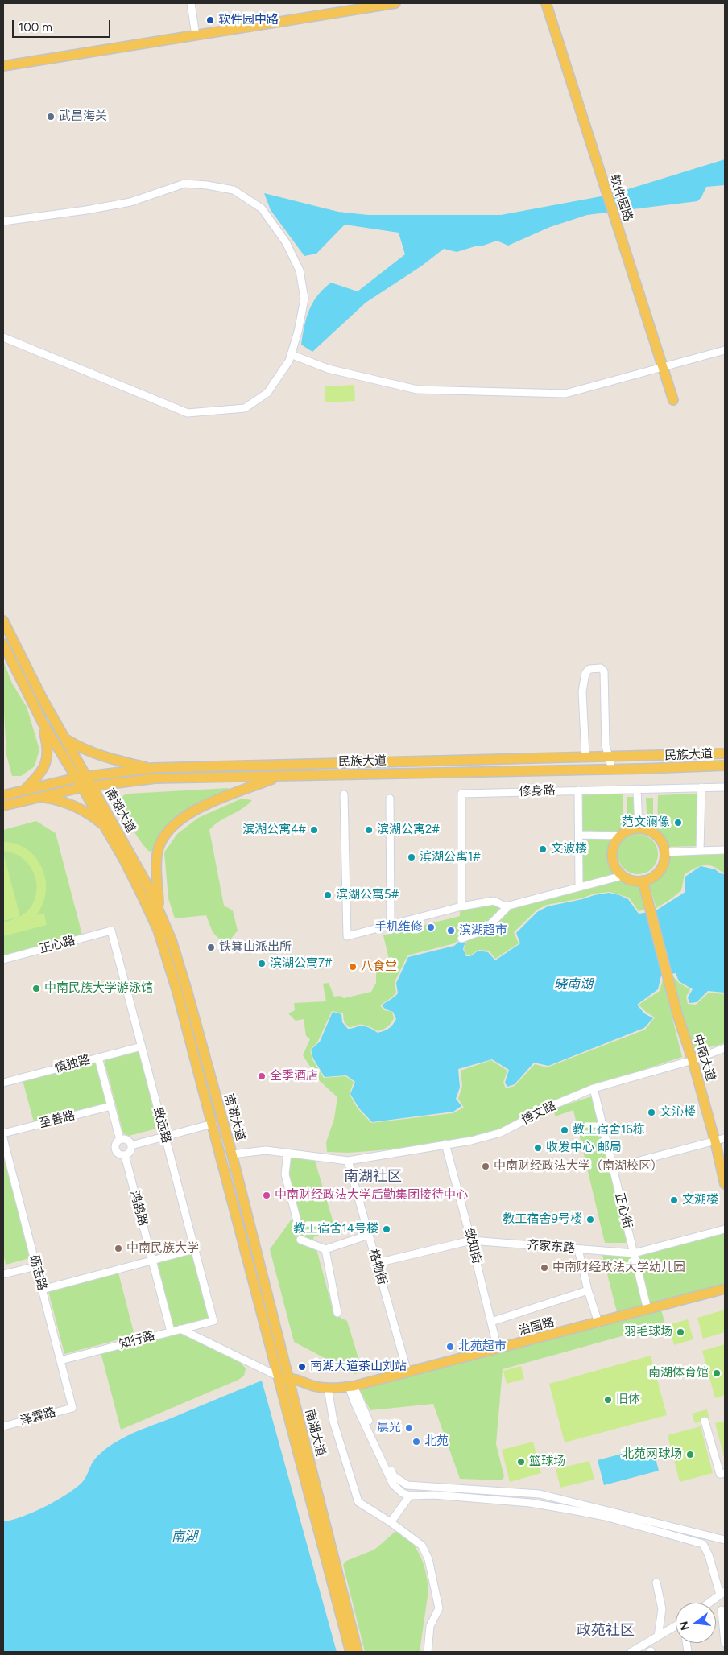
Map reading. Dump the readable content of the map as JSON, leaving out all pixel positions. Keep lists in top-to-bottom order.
{
  "streets": {
    "main road": [
      "软件园路",
      "民族大道",
      "南湖大道",
      "中南大道",
      "治国路"
    ],
    "street": [
      "修身路",
      "正心路",
      "慎独路",
      "博文路",
      "至善路",
      "致远路",
      "鸿鹄路",
      "正心街",
      "致知街",
      "齐家东路",
      "格物街",
      "砺志路",
      "知行路",
      "泽霖路"
    ]
  },
  "crossings": [
    ["民族大道", "南湖大道"],
    ["南湖大道", "博文路"],
    ["南湖大道", "治国路"],
    ["正心路", "致远路"],
    ["中南大道", "博文路"],
    ["慎独路", "致远路"],
    ["博文路", "正心街"],
    ["博文路", "致知街"],
    ["博文路", "格物街"],
    ["致远路", "知行路"],
    ["鸿鹄路", "知行路"],
    ["正心街", "齐家东路"],
    ["正心街", "治国路"],
    ["致知街", "齐家东路"],
    ["致知街", "治国路"],
    ["齐家东路", "格物街"],
    ["格物街", "治国路"],
    ["砺志路", "知行路"],
    ["砺志路", "泽霖路"]
  ],
  "districts": ["南湖社区", "政苑社区"],
  "water": ["晓南湖", "南湖"],
  "places": [
    "软件园中路",
    "武昌海关",
    "范文澜像",
    "滨湖公寓4#",
    "滨湖公寓2#",
    "文波楼",
    "滨湖公寓1#",
    "滨湖公寓5#",
    "手机维修",
    "滨湖超市",
    "铁箕山派出所",
    "滨湖公寓7#",
    "八食堂",
    "中南民族大学游泳馆",
    "全季酒店",
    "文沁楼",
    "教工宿舍16栋",
    "收发中心 邮局",
    "中南财经政法大学（南湖校区）",
    "中南财经政法大学后勤集团接待中心",
    "文溯楼",
    "教工宿舍9号楼",
    "教工宿舍14号楼",
    "中南民族大学",
    "中南财经政法大学幼儿园",
    "羽毛球场",
    "北苑超市",
    "南湖大道茶山刘站",
    "南湖体育馆",
    "旧体",
    "晨光",
    "北苑",
    "北苑网球场",
    "篮球场"
  ],
  "scale_bar": "100 m",
  "north": "left"
}
